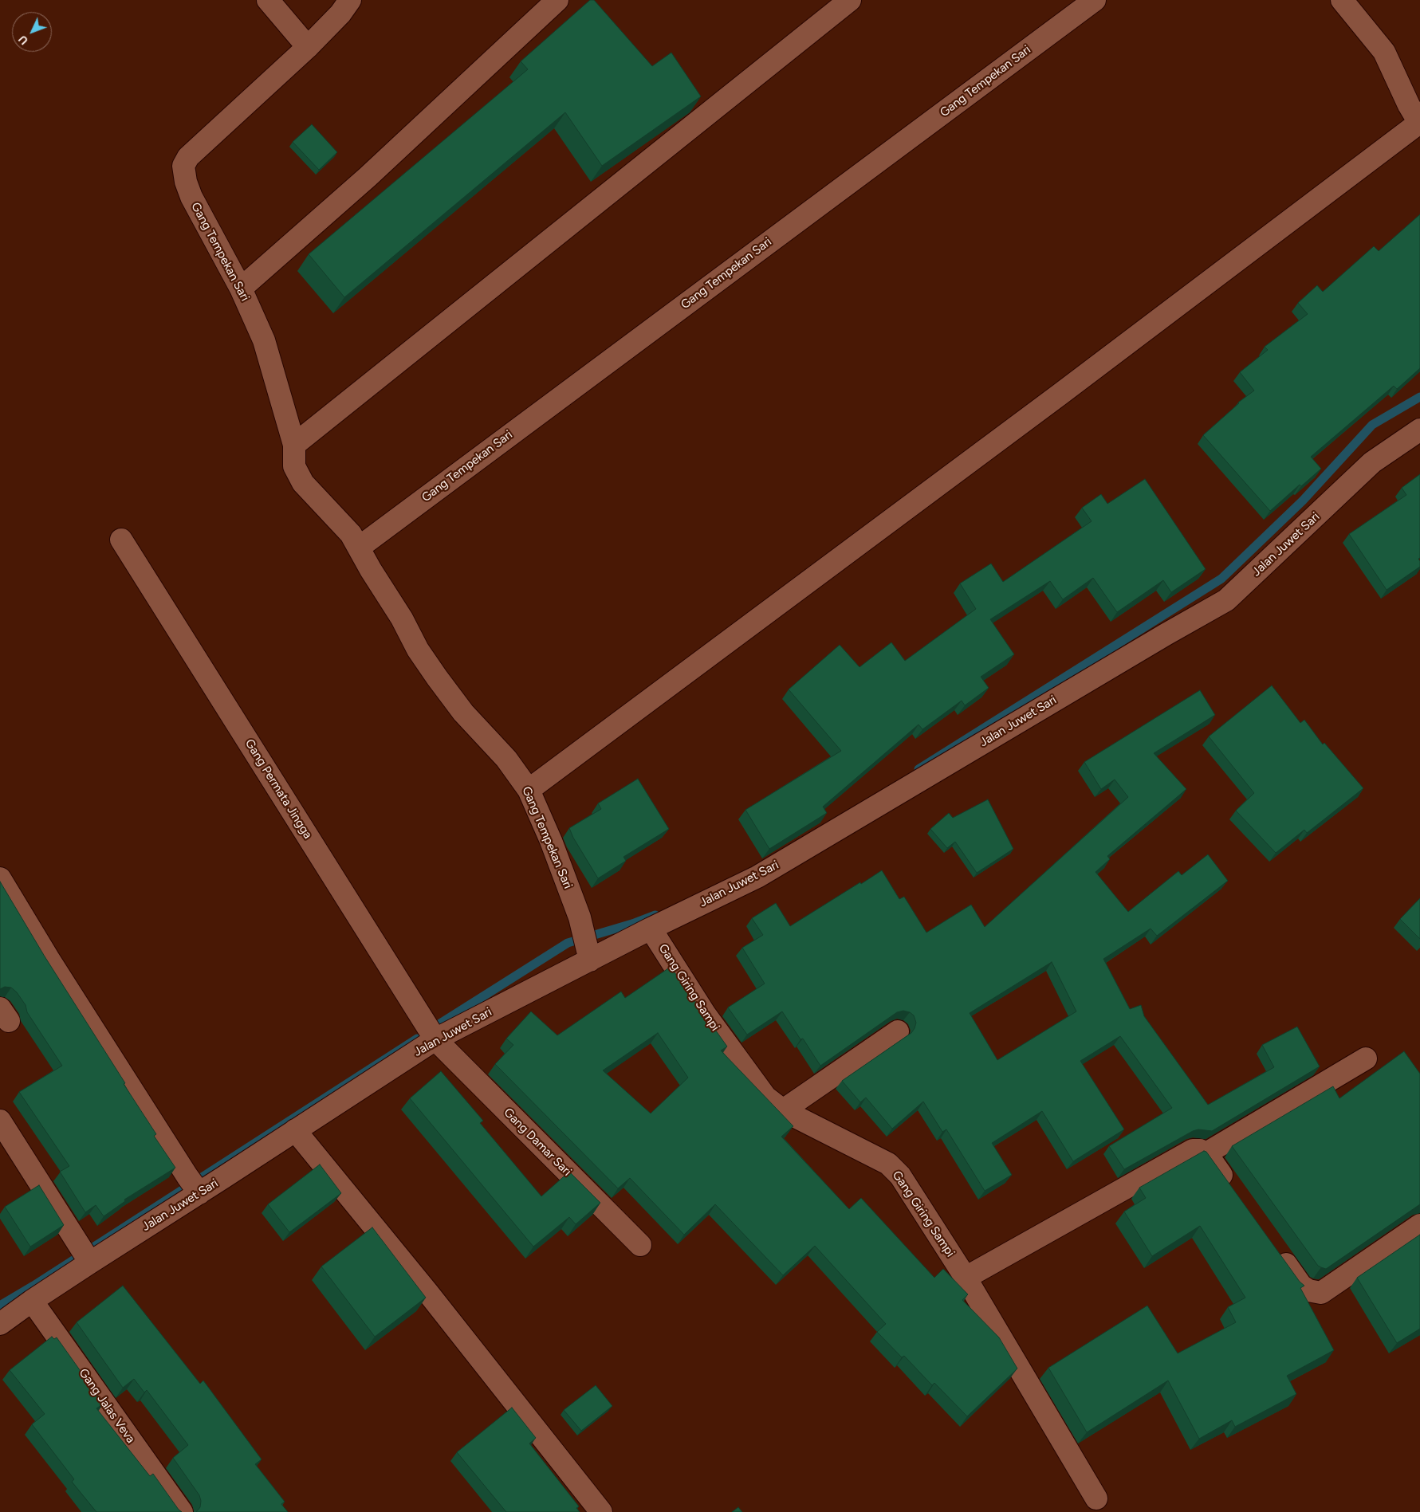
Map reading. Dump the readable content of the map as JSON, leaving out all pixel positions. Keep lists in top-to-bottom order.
{
  "streets": {
    "street": [
      "Gang Tempekan Sari",
      "Jalan Juwet Sari",
      "Gang Permata Jingga",
      "Gang Giring Sampi",
      "Gang Damar Sari",
      "Gang Jalas Veva"
    ]
  },
  "crossings": [
    ["Gang Tempekan Sari", "Jalan Juwet Sari"],
    ["Jalan Juwet Sari", "Gang Permata Jingga"],
    ["Jalan Juwet Sari", "Gang Giring Sampi"],
    ["Jalan Juwet Sari", "Gang Damar Sari"],
    ["Jalan Juwet Sari", "Gang Jalas Veva"],
    ["Gang Permata Jingga", "Gang Damar Sari"]
  ],
  "north": "bottom left"
}
